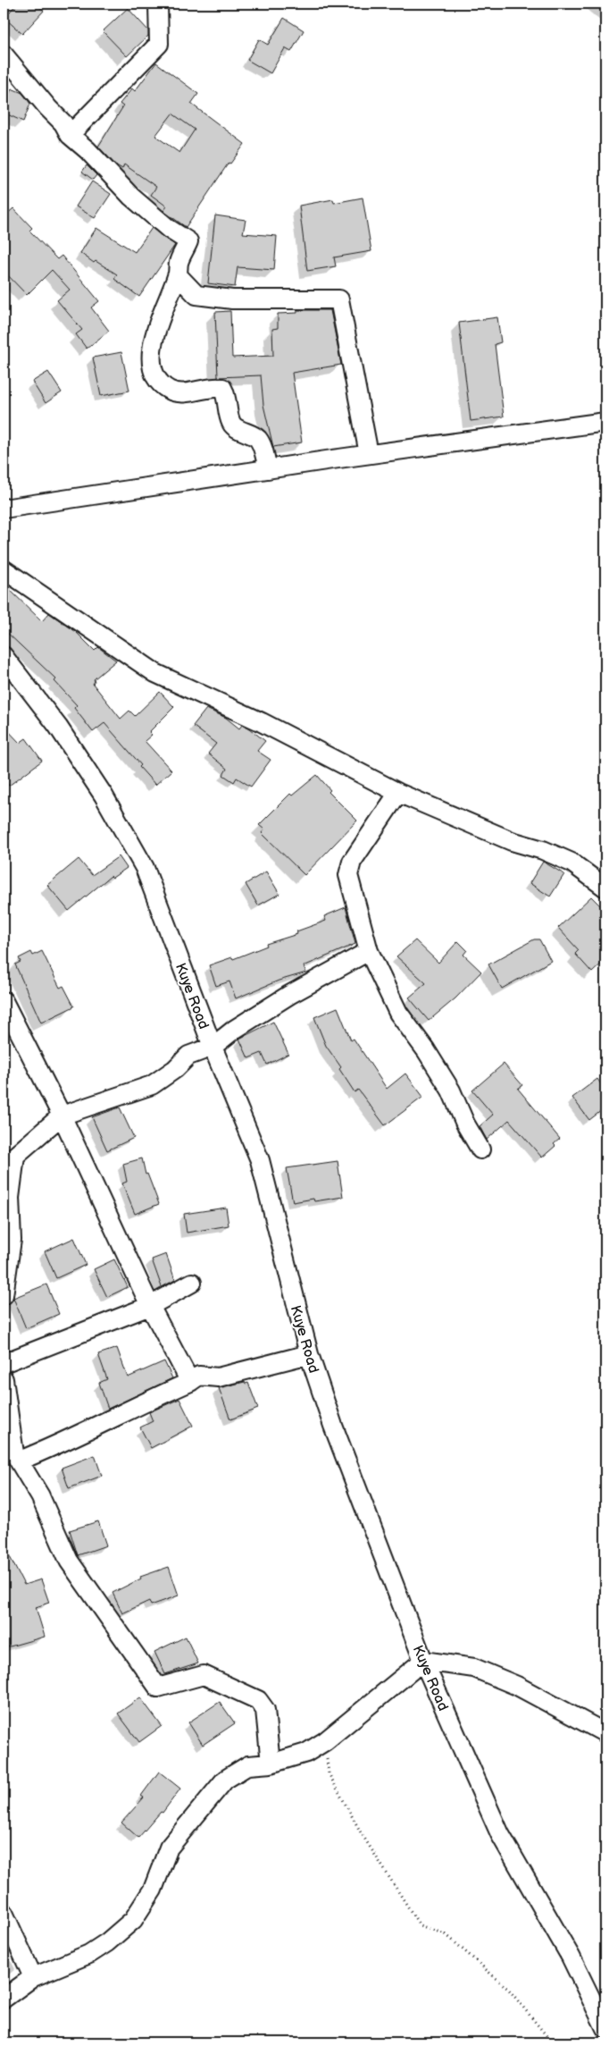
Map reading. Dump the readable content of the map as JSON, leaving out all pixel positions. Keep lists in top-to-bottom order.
{
  "streets": {
    "street": ["Kuye Road"]
  }
}
